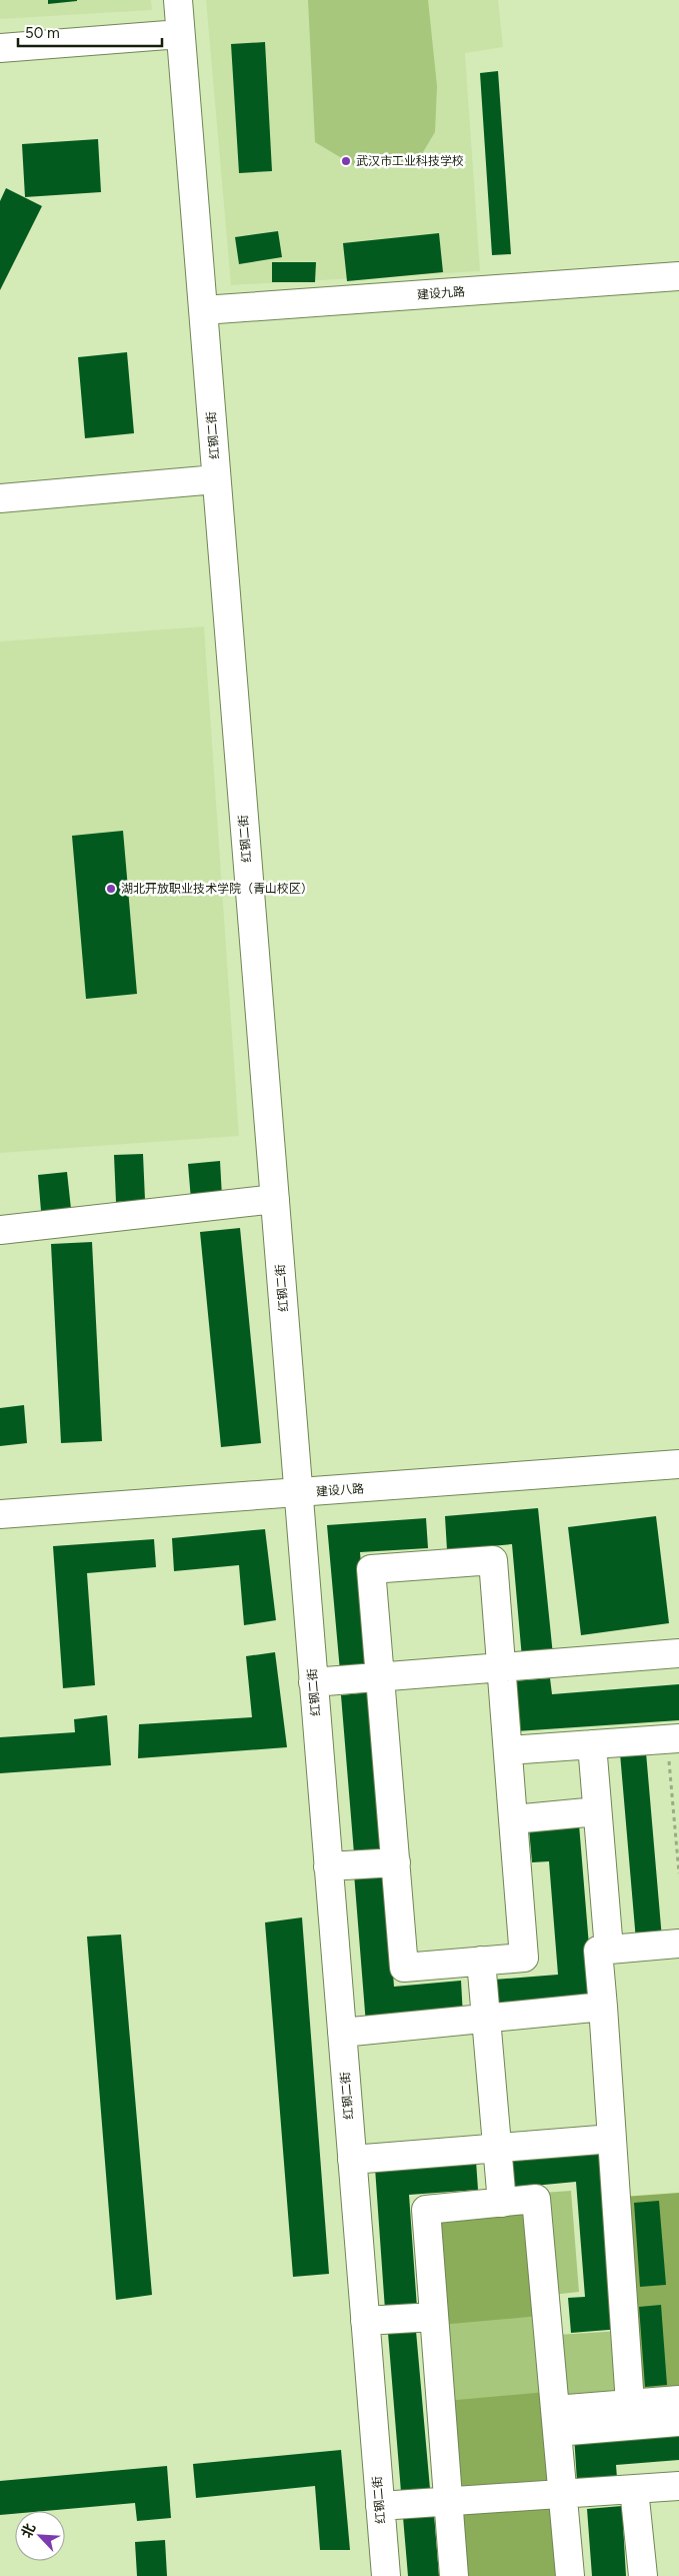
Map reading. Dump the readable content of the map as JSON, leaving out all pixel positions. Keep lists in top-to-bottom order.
{
  "streets": {
    "street": ["建设九路", "红钢二街", "建设八路"]
  },
  "crossings": [
    ["建设九路", "红钢二街"],
    ["红钢二街", "建设八路"]
  ],
  "places": ["武汉市工业科技学校", "湖北开放职业技术学院（青山校区）"],
  "scale_bar": "50 m",
  "north": "top left"
}
